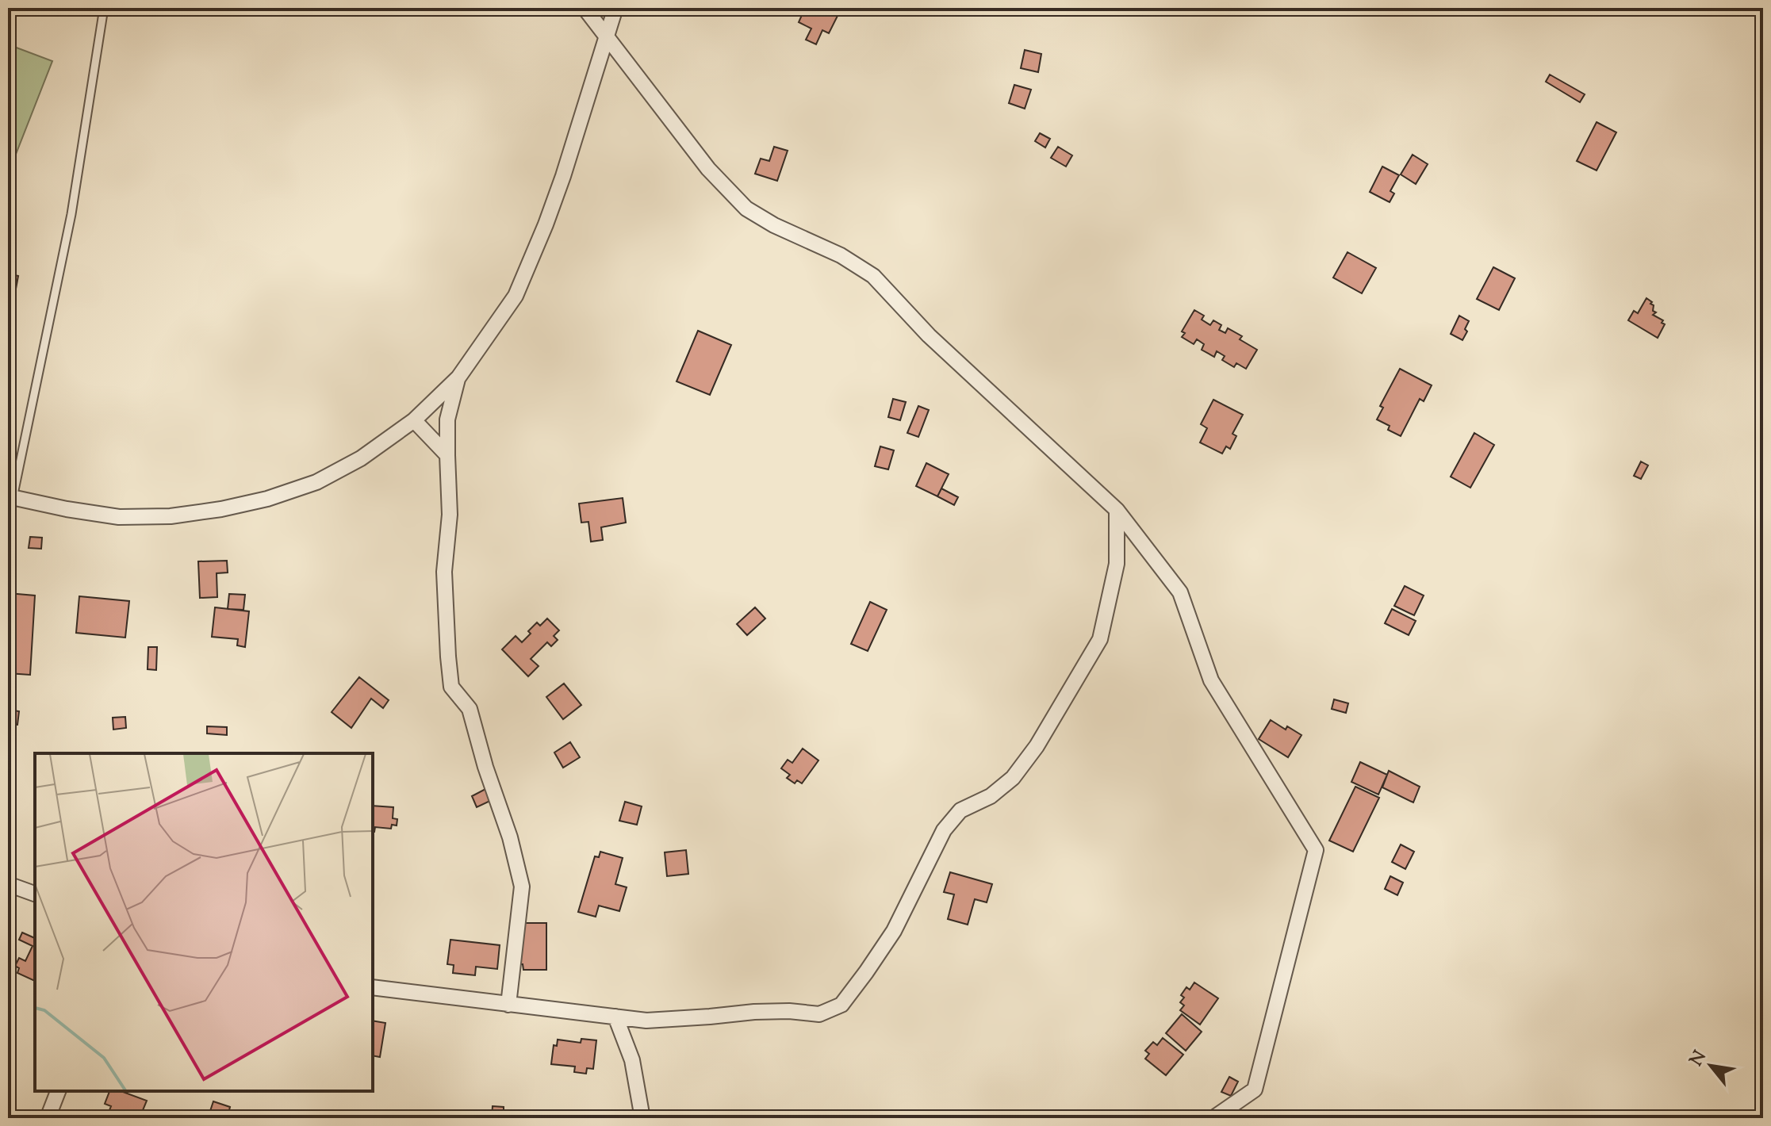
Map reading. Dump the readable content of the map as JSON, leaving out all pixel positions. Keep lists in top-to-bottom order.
{
  "north": "top left"
}
